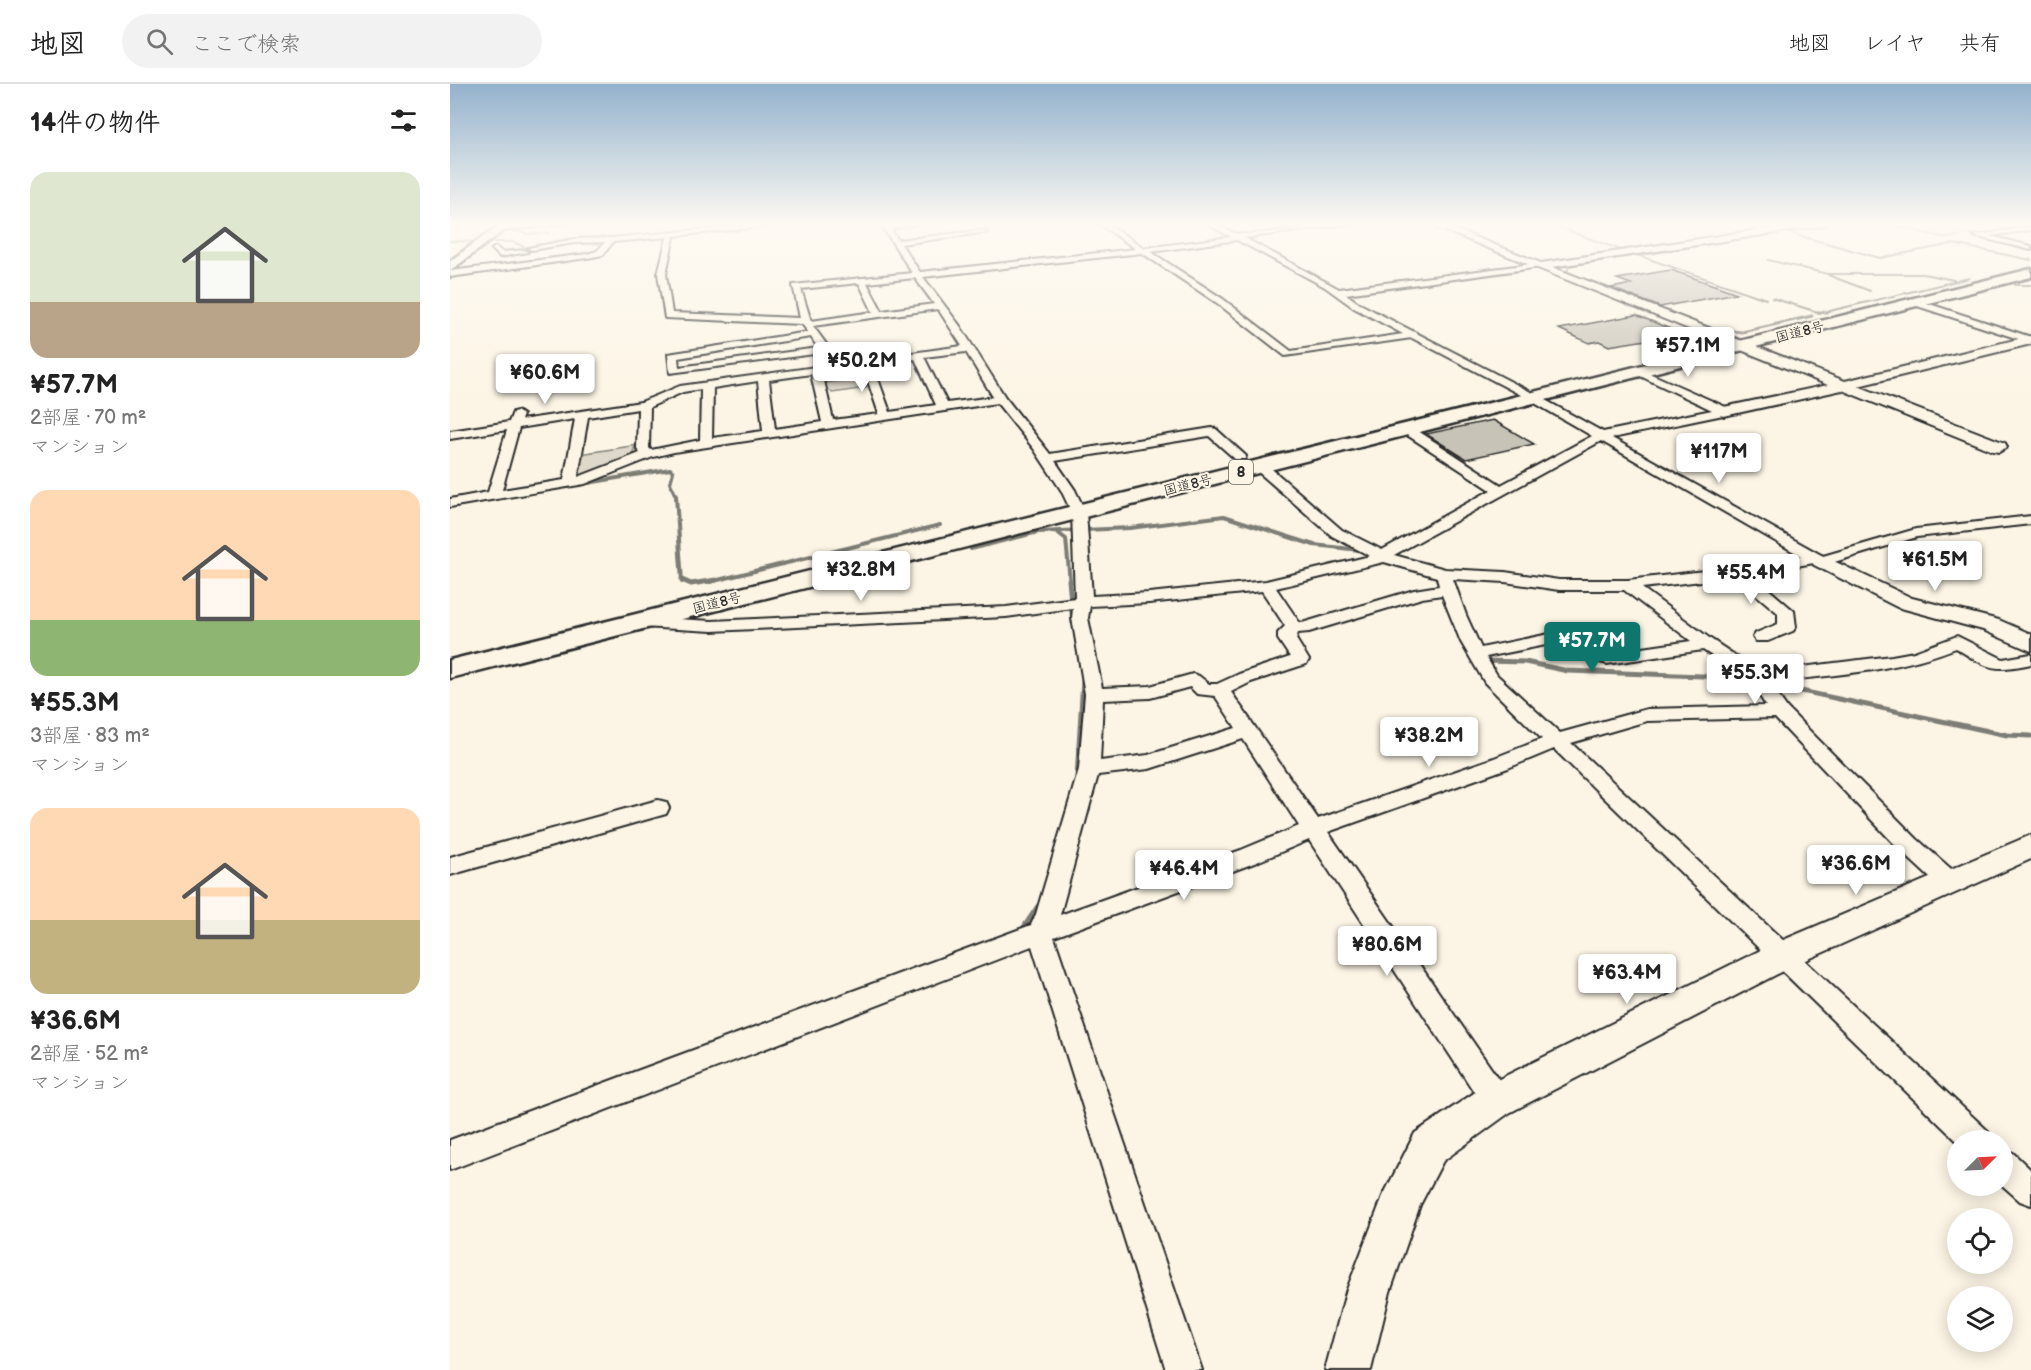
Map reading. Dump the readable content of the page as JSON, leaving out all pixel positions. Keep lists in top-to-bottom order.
{
  "streets": {
    "highway": ["国道8号", "8"]
  },
  "north": "top right",
  "page": {
    "header": "地図",
    "search": "ここで検索",
    "nav": ["地図", "レイヤ", "共有"],
    "heading": "14件の物件",
    "list": [
      {
        "name": "¥57.7M",
        "note": "2部屋 · 70 m² · マンション"
      },
      {
        "name": "¥55.3M",
        "note": "3部屋 · 83 m² · マンション"
      },
      {
        "name": "¥36.6M",
        "note": "2部屋 · 52 m² · マンション"
      }
    ],
    "price": [
      "¥57.1M",
      "¥50.2M",
      "¥60.6M",
      "¥117M",
      "¥61.5M",
      "¥32.8M",
      "¥55.4M",
      "¥57.7M",
      "¥55.3M",
      "¥38.2M",
      "¥36.6M",
      "¥46.4M",
      "¥80.6M",
      "¥63.4M"
    ]
  }
}
